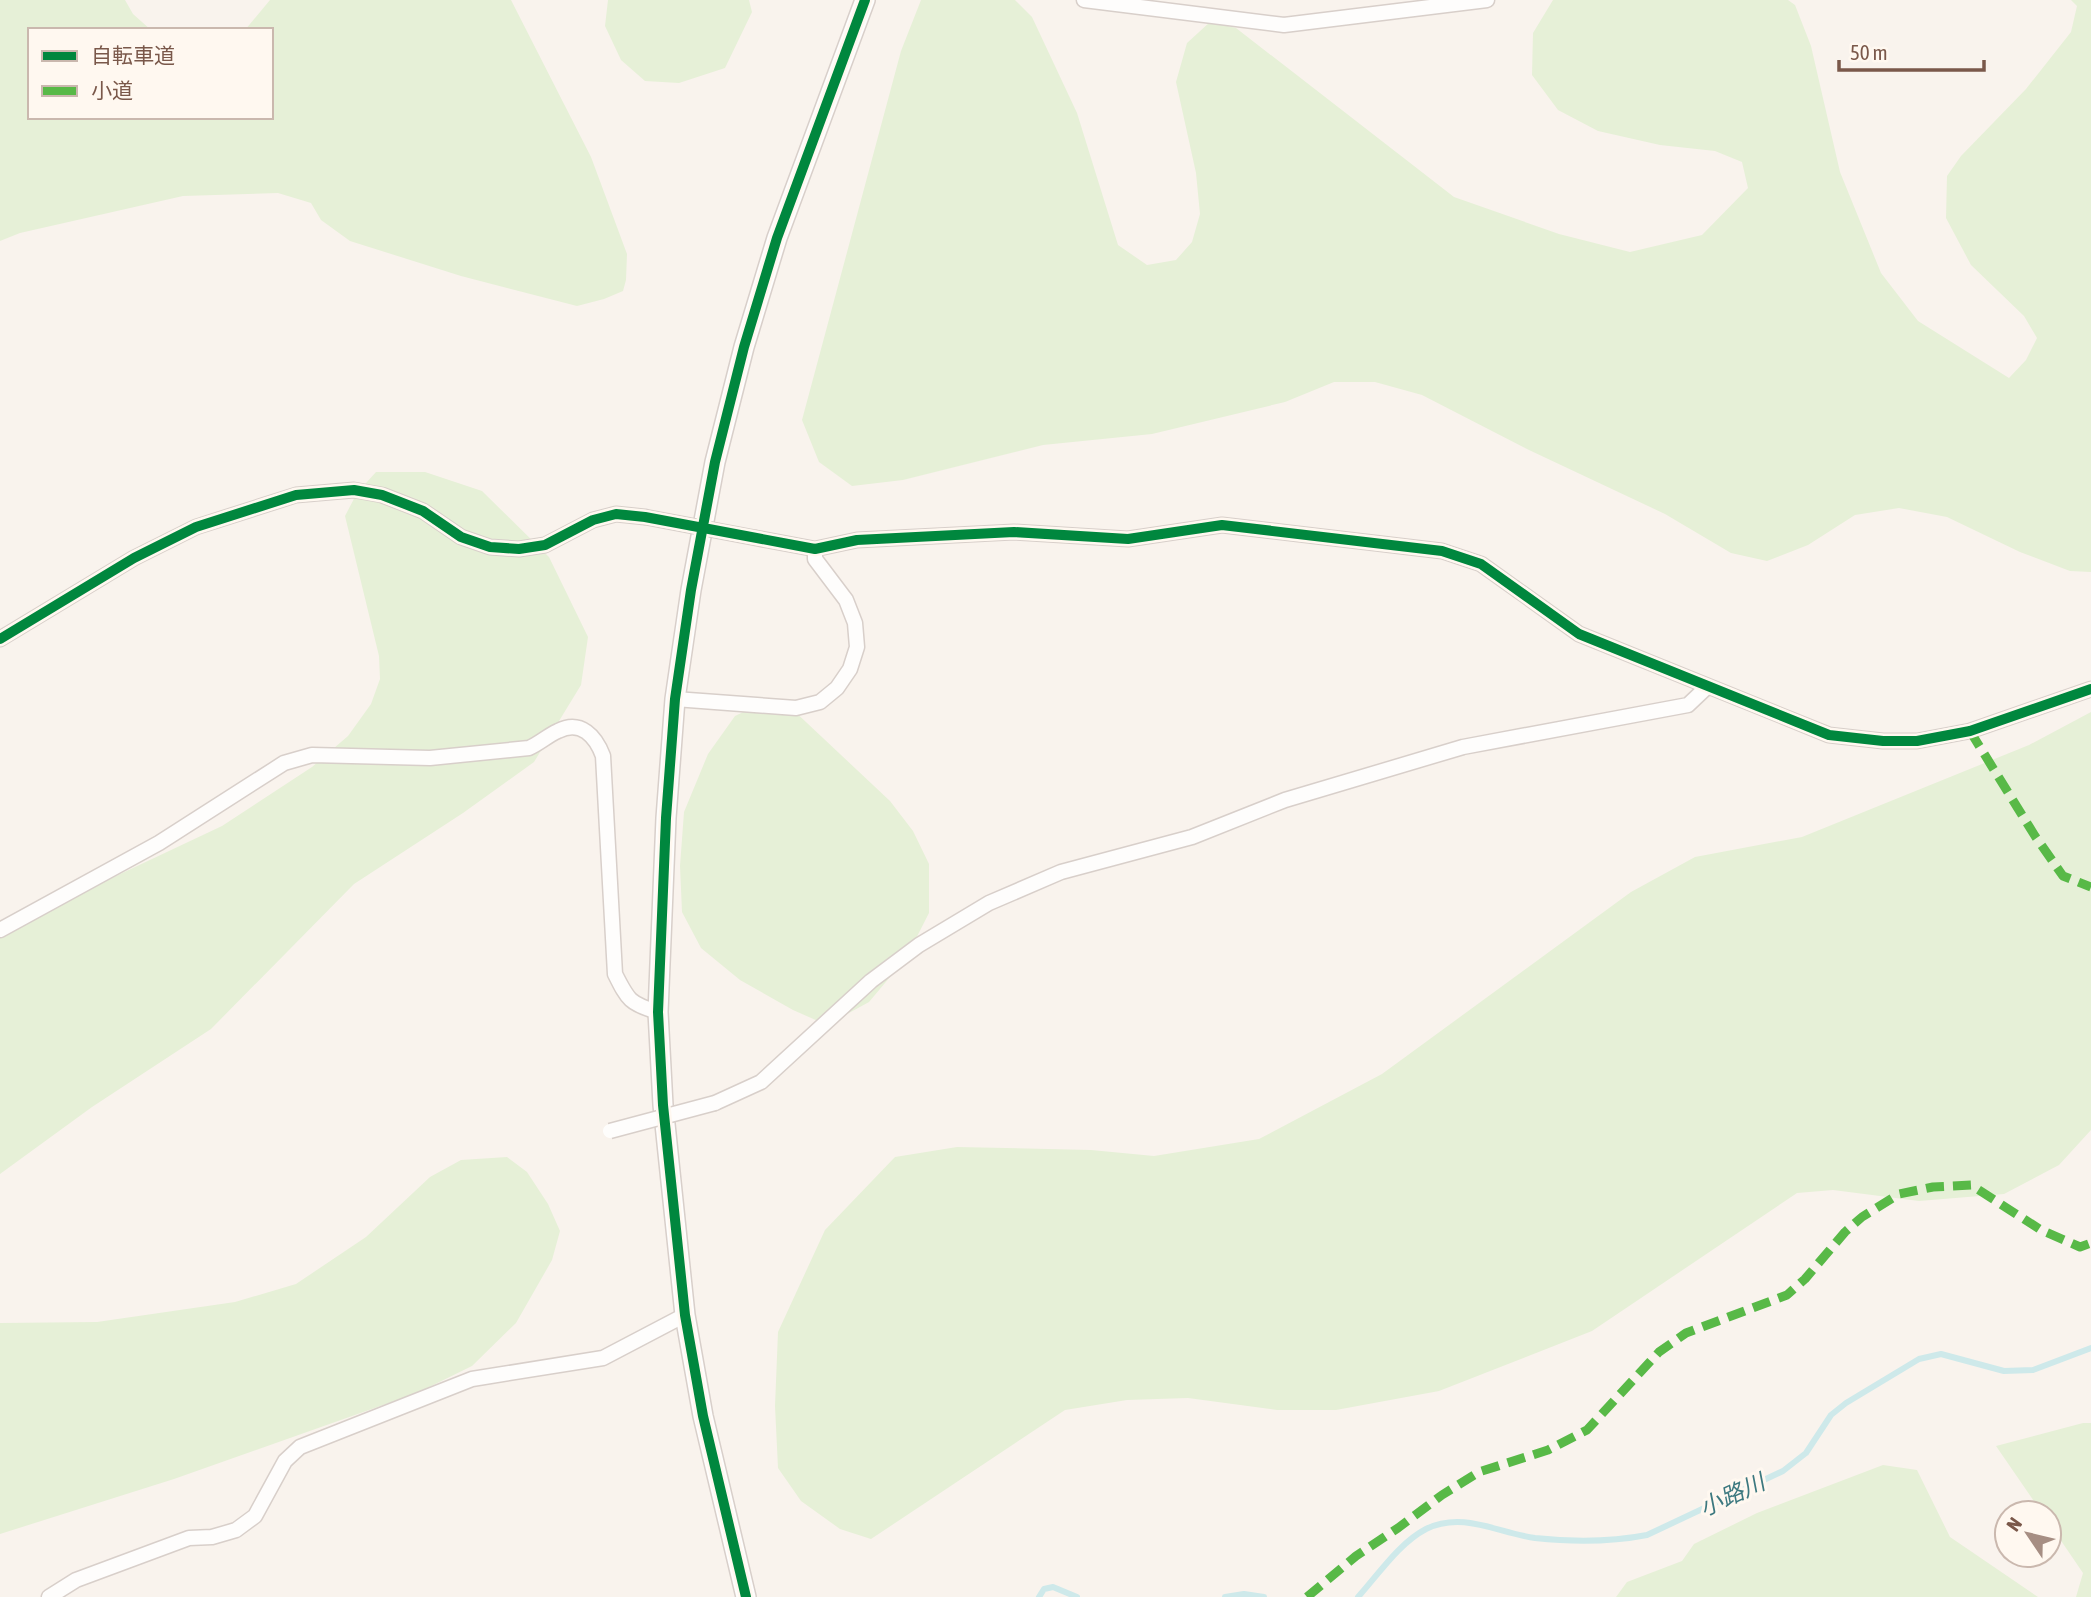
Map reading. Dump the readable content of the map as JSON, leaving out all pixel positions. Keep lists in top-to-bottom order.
{
  "water": ["小路川"],
  "legend": ["自転車道", "小道"],
  "scale_bar": "50 m",
  "north": "top left"
}
